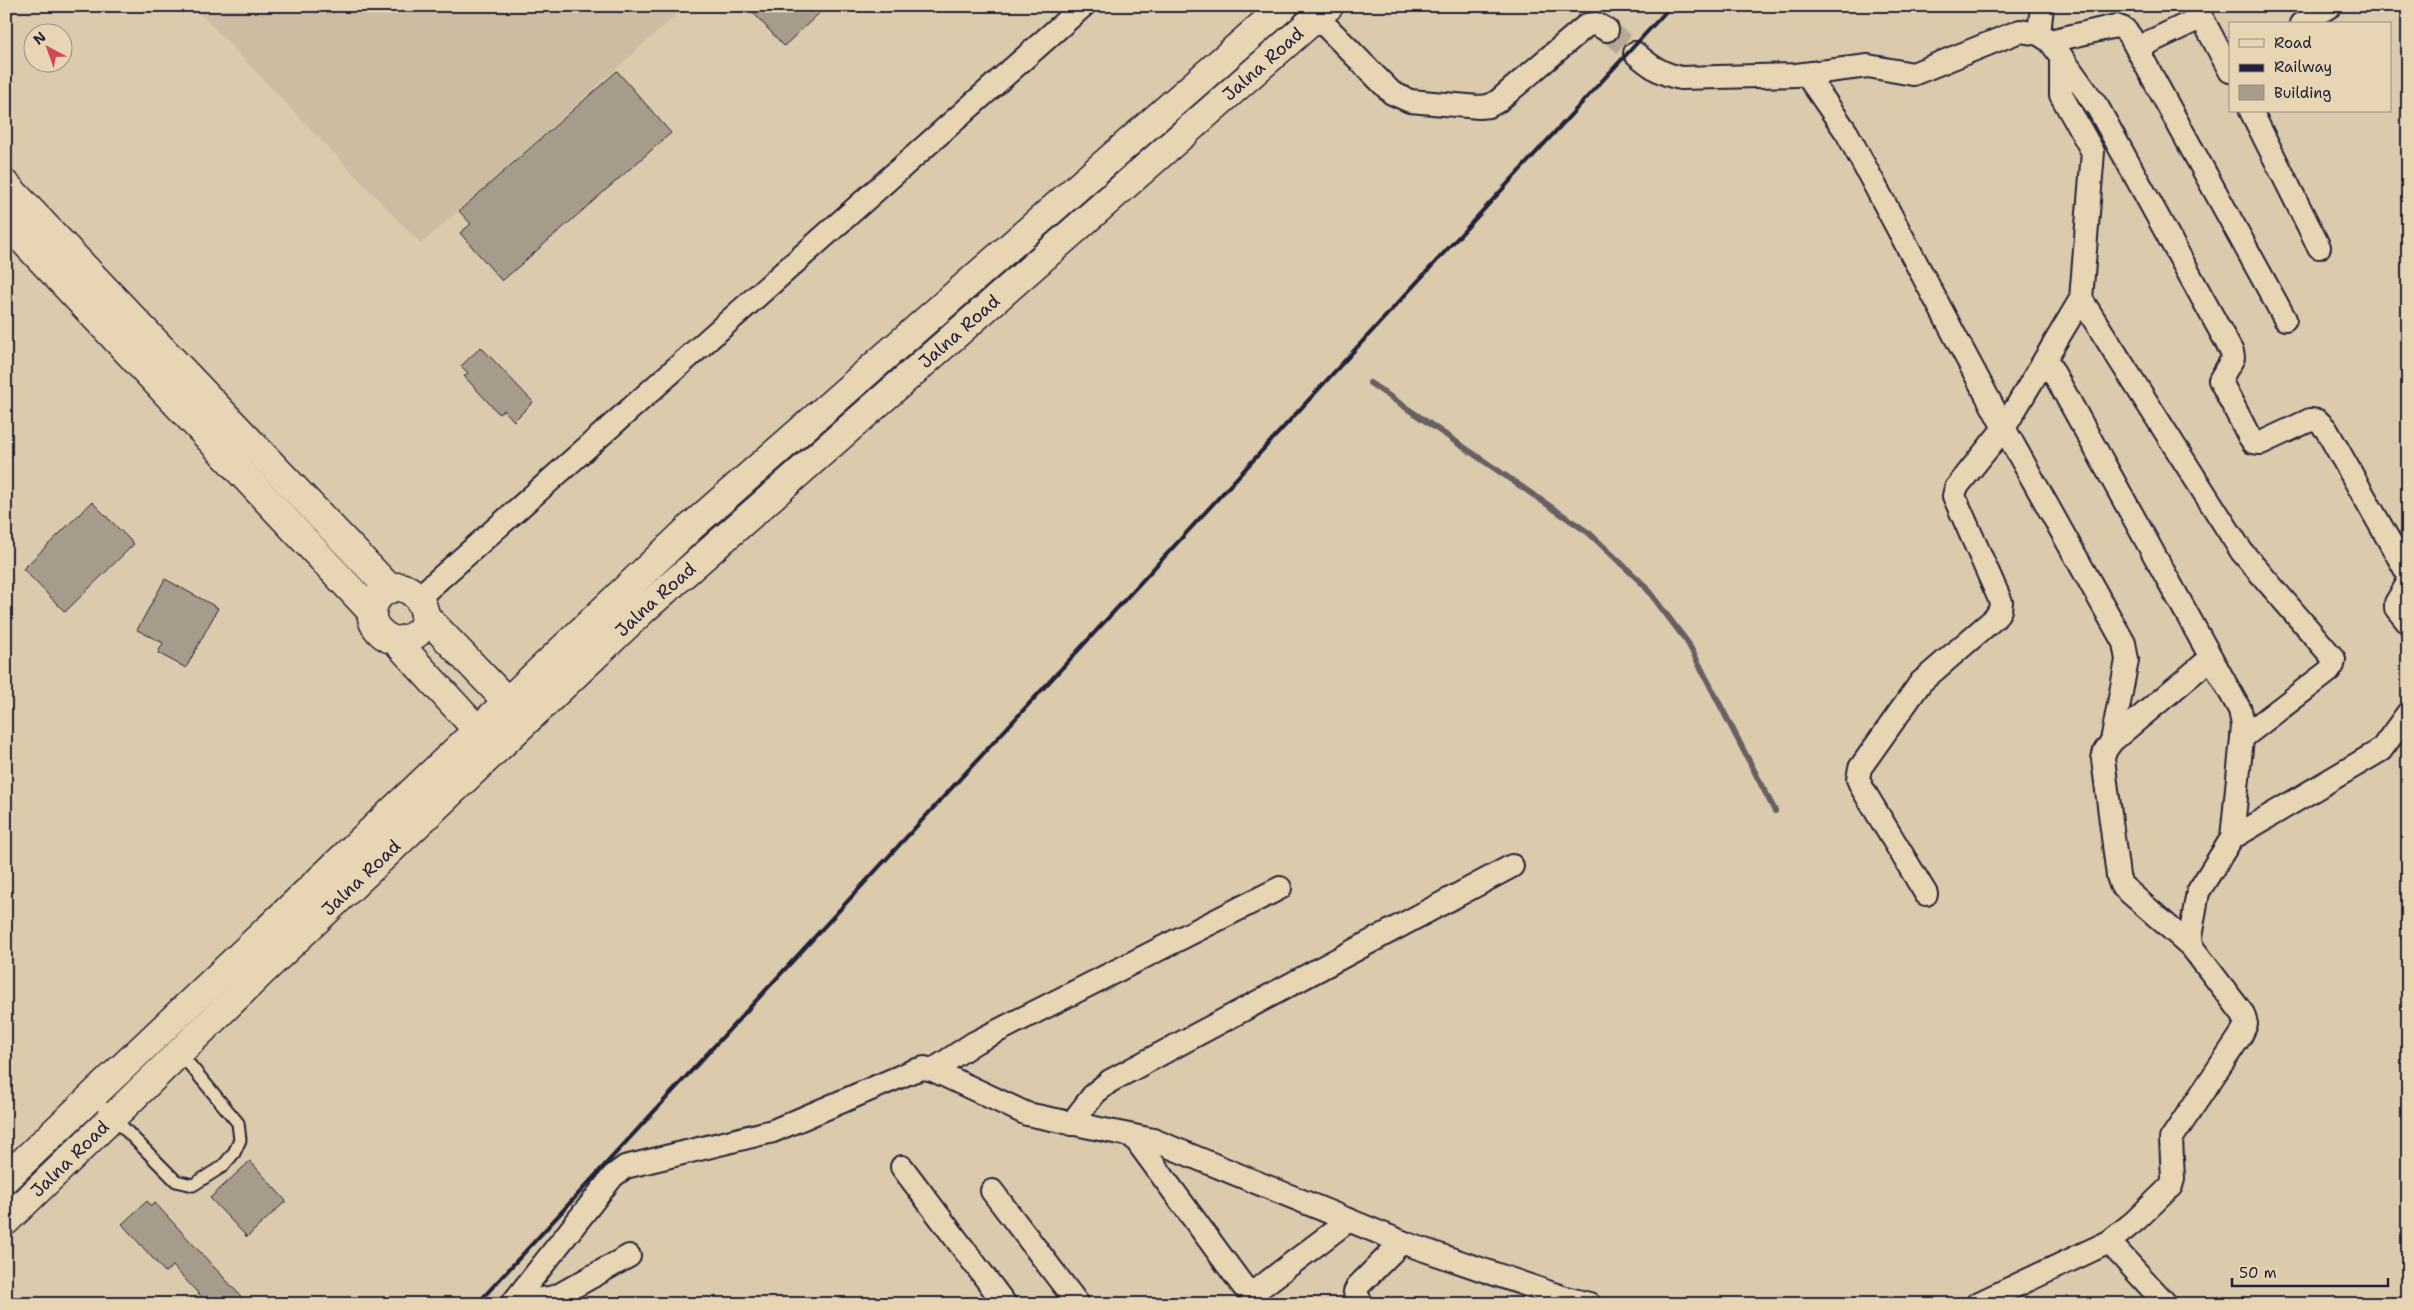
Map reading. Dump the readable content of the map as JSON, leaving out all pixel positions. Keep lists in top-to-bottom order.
{
  "streets": {
    "main road": ["Jalna Road"]
  },
  "legend": ["Road", "Railway", "Building"],
  "scale_bar": "50 m",
  "north": "top left"
}
